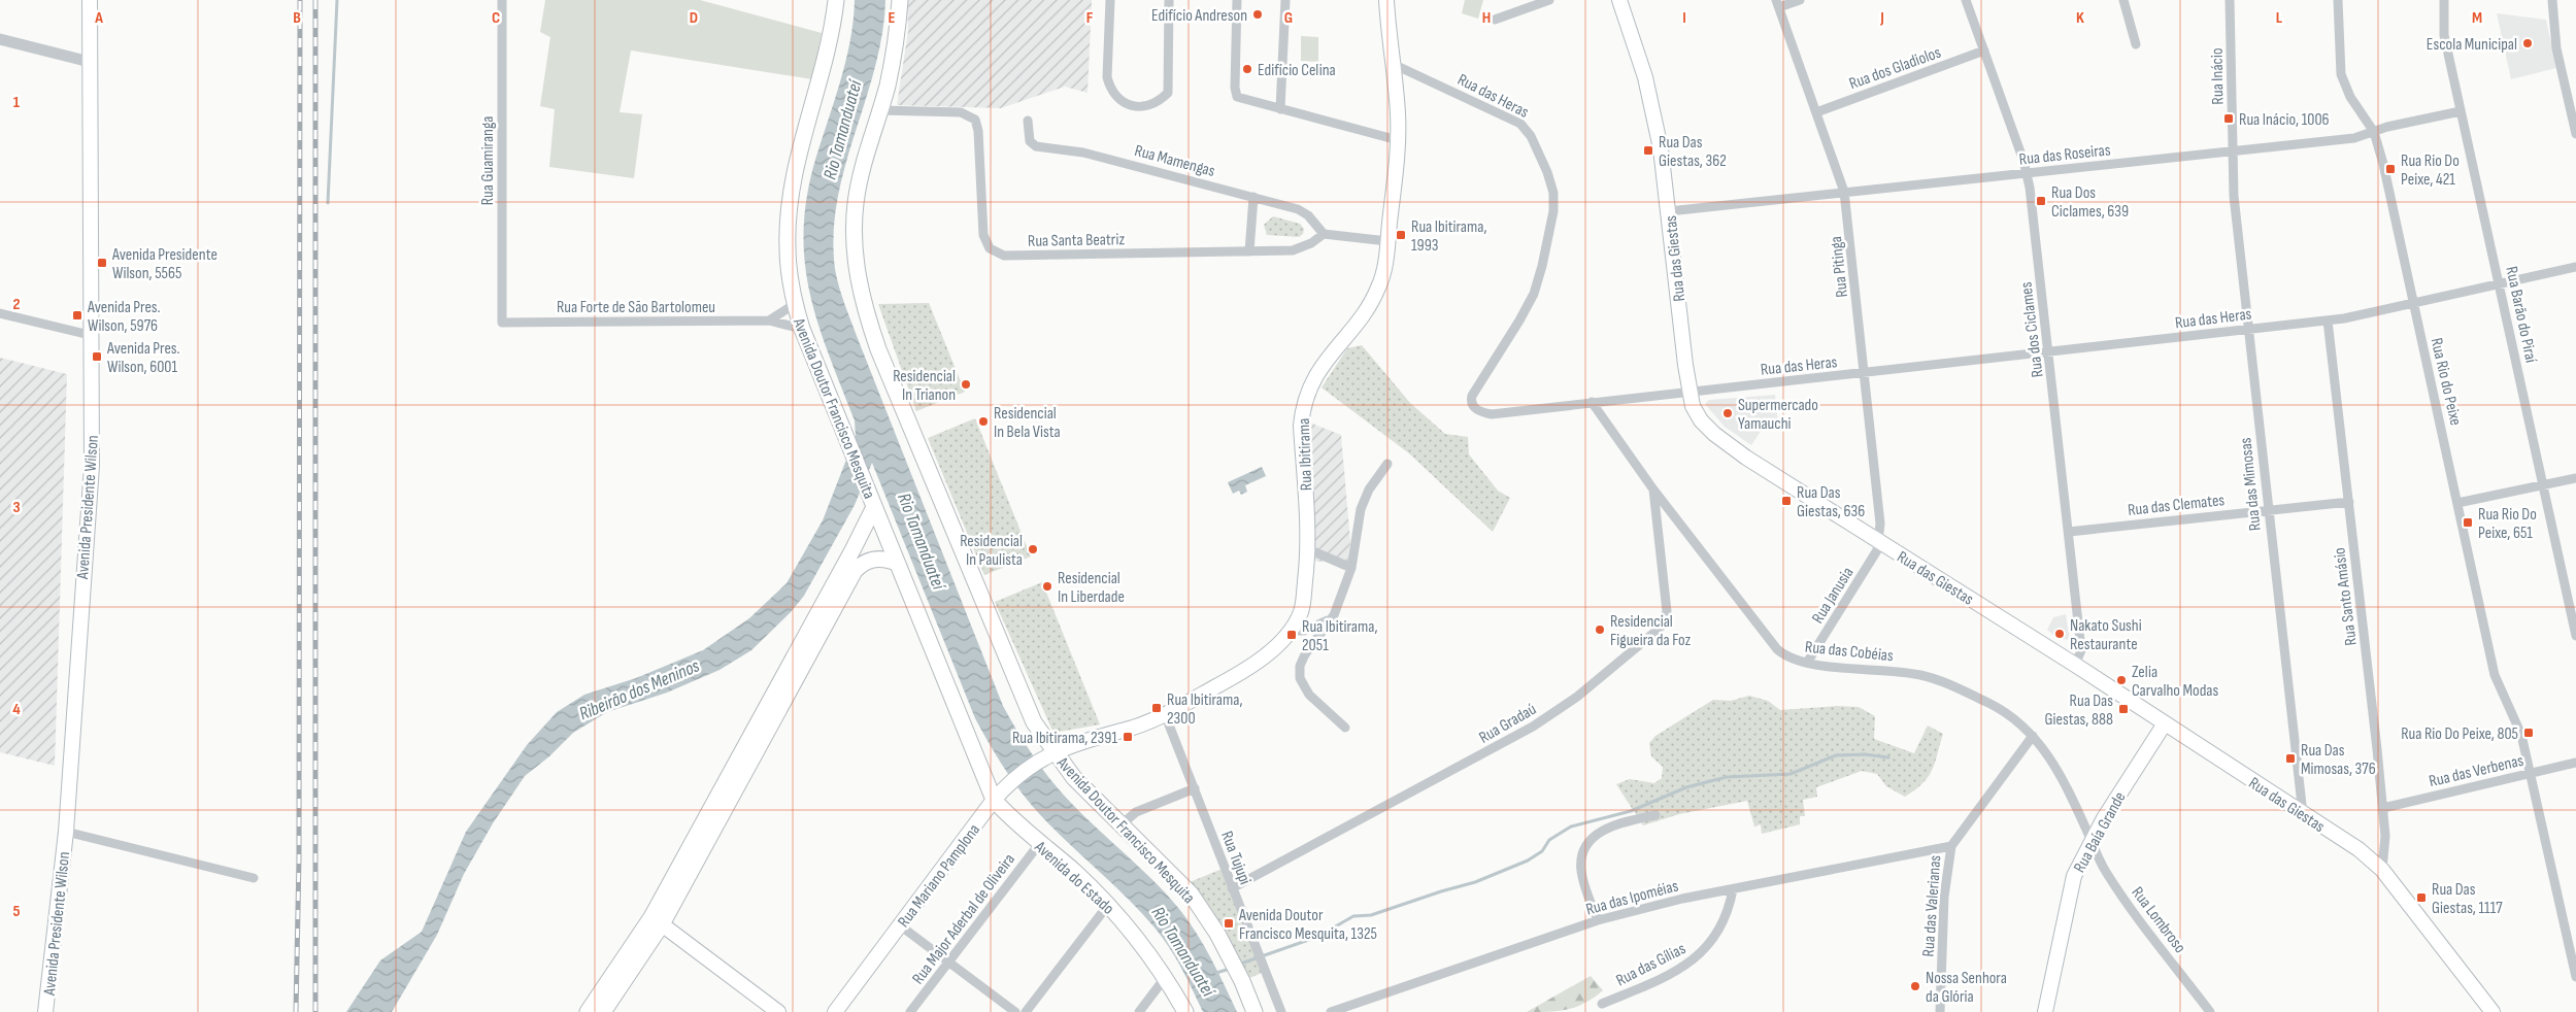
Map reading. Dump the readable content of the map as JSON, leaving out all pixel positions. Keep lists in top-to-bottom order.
{
  "streets": {
    "main road": [
      "Rua das Giestas",
      "Avenida Doutor Francisco Mesquita",
      "Rua Ibitirama",
      "Avenida Presidente Wilson",
      "Rua Baía Grande",
      "Rua Mariano Pamplona",
      "Avenida do Estado"
    ],
    "street": [
      "Rua dos Gladiolos",
      "Rua Inácio",
      "Rua das Heras",
      "Rua das Roseiras",
      "Rua Mamengas",
      "Rua Guamiranga",
      "Rua Santa Beatriz",
      "Rua Pitinga",
      "Rua Forte de São Bartolomeu",
      "Rua Barão do Piraí",
      "Rua dos Ciclames",
      "Rua Rio do Peixe",
      "Rua das Mimosas",
      "Rua das Clemates",
      "Rua Janusia",
      "Rua Santo Amásio",
      "Rua das Cobéias",
      "Rua Gradaú",
      "Rua das Verbenas",
      "Rua Tujupi",
      "Rua das Ipoméias",
      "Rua das Valerianas",
      "Rua Major Aderbal de Oliveira",
      "Rua Lombroso",
      "Rua das Gílias"
    ]
  },
  "crossings": [
    ["Rua dos Gladiolos", "Rua Pitinga"],
    ["Rua dos Gladiolos", "Rua dos Ciclames"],
    ["Rua Inácio", "Rua das Roseiras"],
    ["Rua Inácio", "Rua das Mimosas"],
    ["Rua das Heras", "Rua das Giestas"],
    ["Rua das Heras", "Rua Pitinga"],
    ["Rua das Heras", "Rua Barão do Piraí"],
    ["Rua das Heras", "Rua dos Ciclames"],
    ["Rua das Heras", "Rua Rio do Peixe"],
    ["Rua das Heras", "Rua Ibitirama"],
    ["Rua das Heras", "Rua das Mimosas"],
    ["Rua das Heras", "Rua Santo Amásio"],
    ["Rua das Heras", "Rua das Cobéias"],
    ["Rua das Roseiras", "Rua das Giestas"],
    ["Rua das Roseiras", "Rua Pitinga"],
    ["Rua das Roseiras", "Rua Barão do Piraí"],
    ["Rua das Roseiras", "Rua dos Ciclames"],
    ["Rua das Roseiras", "Rua Rio do Peixe"],
    ["Rua das Roseiras", "Rua das Mimosas"],
    ["Rua Mamengas", "Rua Santa Beatriz"],
    ["Rua Guamiranga", "Rua Forte de São Bartolomeu"],
    ["Rua Santa Beatriz", "Avenida Doutor Francisco Mesquita"],
    ["Rua das Giestas", "Rua Pitinga"],
    ["Rua das Giestas", "Rua dos Ciclames"],
    ["Rua das Giestas", "Rua das Mimosas"],
    ["Rua das Giestas", "Rua Janusia"],
    ["Rua das Giestas", "Rua Santo Amásio"],
    ["Rua das Giestas", "Rua Baía Grande"],
    ["Rua Pitinga", "Rua Janusia"],
    ["Rua Forte de São Bartolomeu", "Avenida Doutor Francisco Mesquita"],
    ["Rua dos Ciclames", "Rua das Clemates"],
    ["Rua Rio do Peixe", "Rua das Verbenas"],
    ["Avenida Doutor Francisco Mesquita", "Rua Ibitirama"],
    ["Avenida Doutor Francisco Mesquita", "Rua Mariano Pamplona"],
    ["Avenida Doutor Francisco Mesquita", "Avenida do Estado"],
    ["Rua Ibitirama", "Rua Tujupi"],
    ["Rua Ibitirama", "Rua Mariano Pamplona"],
    ["Rua das Mimosas", "Rua das Clemates"],
    ["Rua das Clemates", "Rua Santo Amásio"],
    ["Rua Janusia", "Rua das Cobéias"],
    ["Rua Santo Amásio", "Rua das Verbenas"],
    ["Rua das Cobéias", "Rua Gradaú"],
    ["Rua das Cobéias", "Rua Baía Grande"],
    ["Rua das Cobéias", "Rua das Valerianas"],
    ["Rua das Cobéias", "Rua Lombroso"],
    ["Rua Gradaú", "Rua Tujupi"],
    ["Rua Baía Grande", "Rua Lombroso"],
    ["Rua Mariano Pamplona", "Avenida do Estado"],
    ["Avenida do Estado", "Rua Major Aderbal de Oliveira"],
    ["Rua das Ipoméias", "Rua das Valerianas"],
    ["Rua das Ipoméias", "Rua das Gílias"]
  ],
  "water": ["Rio Tamanduateí", "Ribeirão dos Meninos"],
  "places": {
    "other": [
      "Edifício Andreson",
      "Escola Municipal",
      "Edifício Celina",
      "Residencial In Trianon",
      "Supermercado Yamauchi",
      "Residencial In Bela Vista",
      "Residencial In Paulista",
      "Residencial In Liberdade",
      "Residencial Figueira da Foz",
      "Nakato Sushi Restaurante",
      "Zelia Carvalho Modas",
      "Nossa Senhora da Glória"
    ],
    "transit": [
      "Rua Inácio, 1006",
      "Rua Das Giestas, 362",
      "Rua Rio Do Peixe, 421",
      "Rua Dos Ciclames, 639",
      "Rua Ibitirama, 1993",
      "Avenida Presidente Wilson, 5565",
      "Avenida Pres. Wilson, 5976",
      "Avenida Pres. Wilson, 6001",
      "Rua Das Giestas, 636",
      "Rua Rio Do Peixe, 651",
      "Rua Ibitirama, 2051",
      "Rua Ibitirama, 2300",
      "Rua Das Giestas, 888",
      "Rua Rio Do Peixe, 805",
      "Rua Ibitirama, 2391",
      "Rua Das Mimosas, 376",
      "Rua Das Giestas, 1117",
      "Avenida Doutor Francisco Mesquita, 1325"
    ]
  },
  "grid": {
    "columns": [
      "A",
      "B",
      "C",
      "D",
      "E",
      "F",
      "G",
      "H",
      "I",
      "J",
      "K",
      "L",
      "M"
    ],
    "rows": [
      "1",
      "2",
      "3",
      "4",
      "5"
    ]
  }
}
